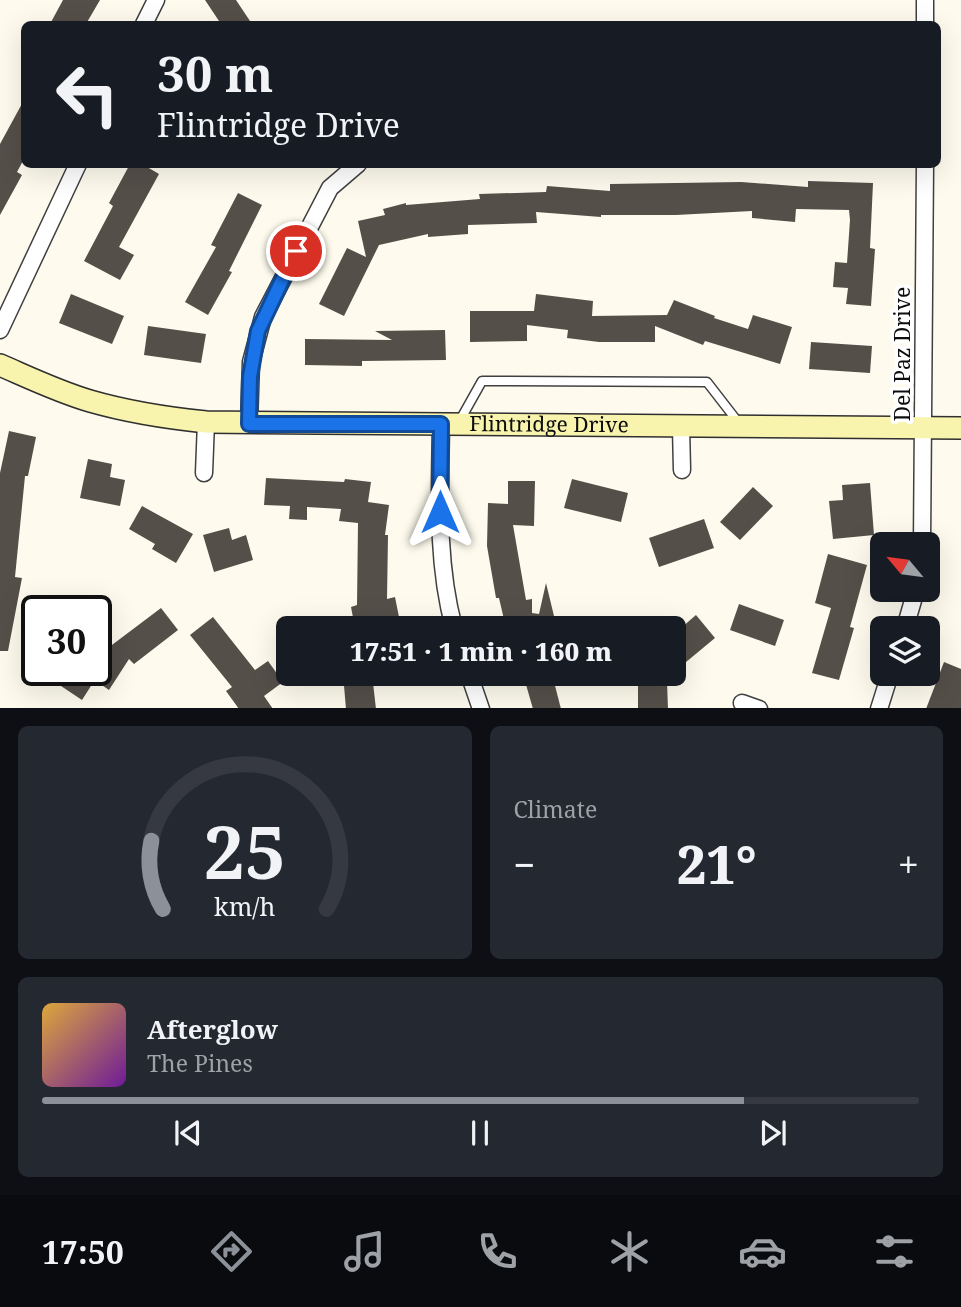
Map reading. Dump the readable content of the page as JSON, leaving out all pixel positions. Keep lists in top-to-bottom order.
{
  "streets": {
    "street": ["Del Paz Drive", "Flintridge Drive"]
  },
  "crossings": [
    ["Del Paz Drive", "Flintridge Drive"]
  ],
  "north": "top left",
  "page": {
    "turn": ["30 m", "Flintridge Drive"],
    "limit": "30",
    "trip": "17:51 · 1 min · 160 m",
    "tile": "Climate",
    "heat": ["−", "21°", "+"],
    "song": ["Afterglow", "The Pines"],
    "tabs": "17:50",
    "gauge": ["25", "km/h"]
  }
}
